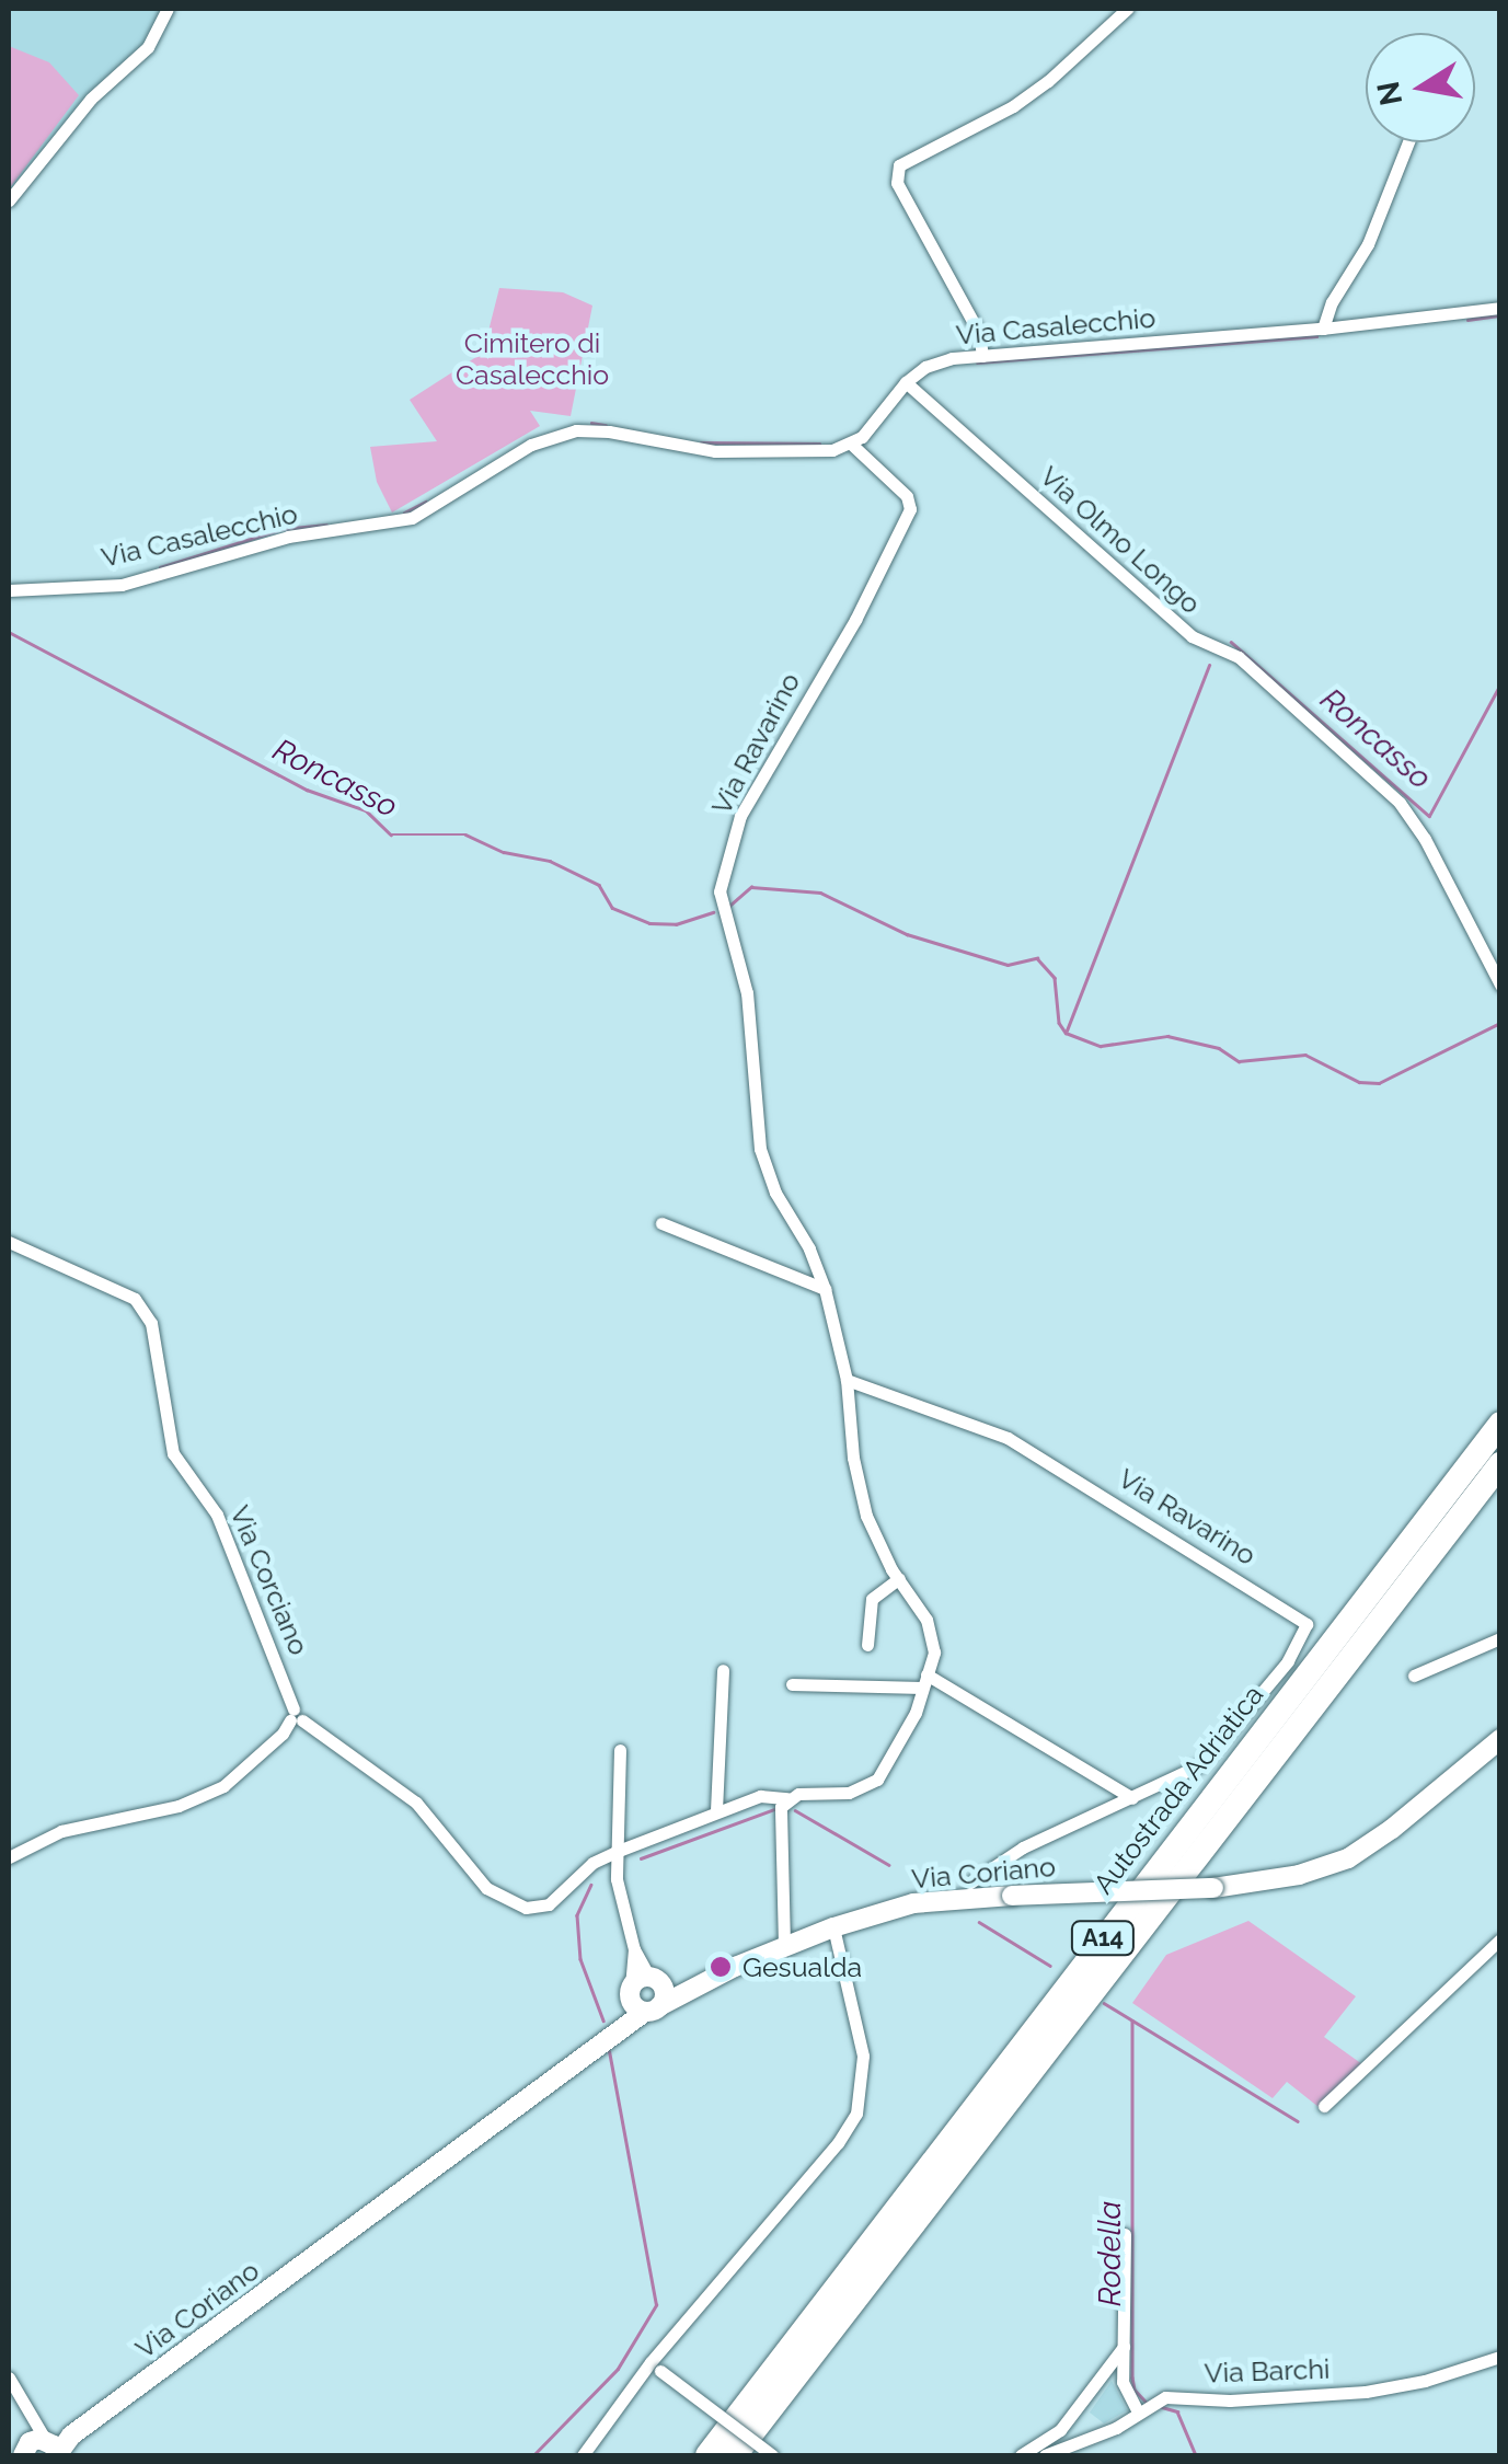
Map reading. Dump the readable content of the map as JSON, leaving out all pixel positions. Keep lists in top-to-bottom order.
{
  "streets": {
    "highway": ["Autostrada Adriatica", "A14"],
    "main road": ["Via Coriano"],
    "street": [
      "Via Casalecchio",
      "Via Olmo Longo",
      "Via Ravarino",
      "Via Corciano",
      "Via Barchi"
    ]
  },
  "crossings": [
    ["Via Casalecchio", "Via Olmo Longo"],
    ["Via Casalecchio", "Via Ravarino"],
    ["Via Ravarino", "Via Coriano"]
  ],
  "water": ["Roncasso", "Rodella"],
  "parks": ["Cimitero di Casalecchio"],
  "places": ["Gesualda"],
  "north": "left"
}
